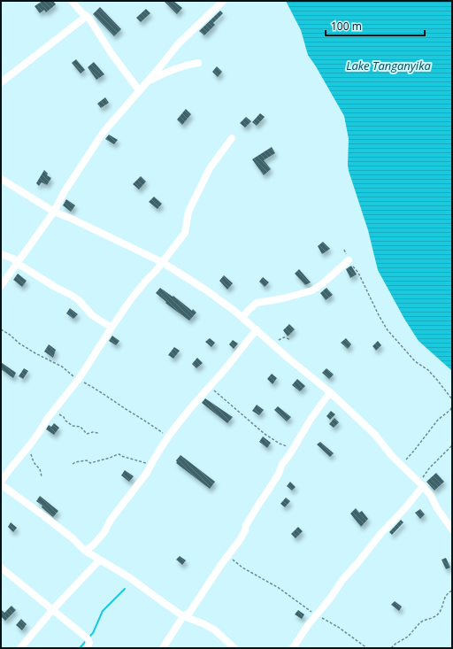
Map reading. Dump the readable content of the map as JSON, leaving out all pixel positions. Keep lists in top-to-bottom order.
{
  "water": ["Lake Tanganyika"],
  "scale_bar": "100 m"
}
